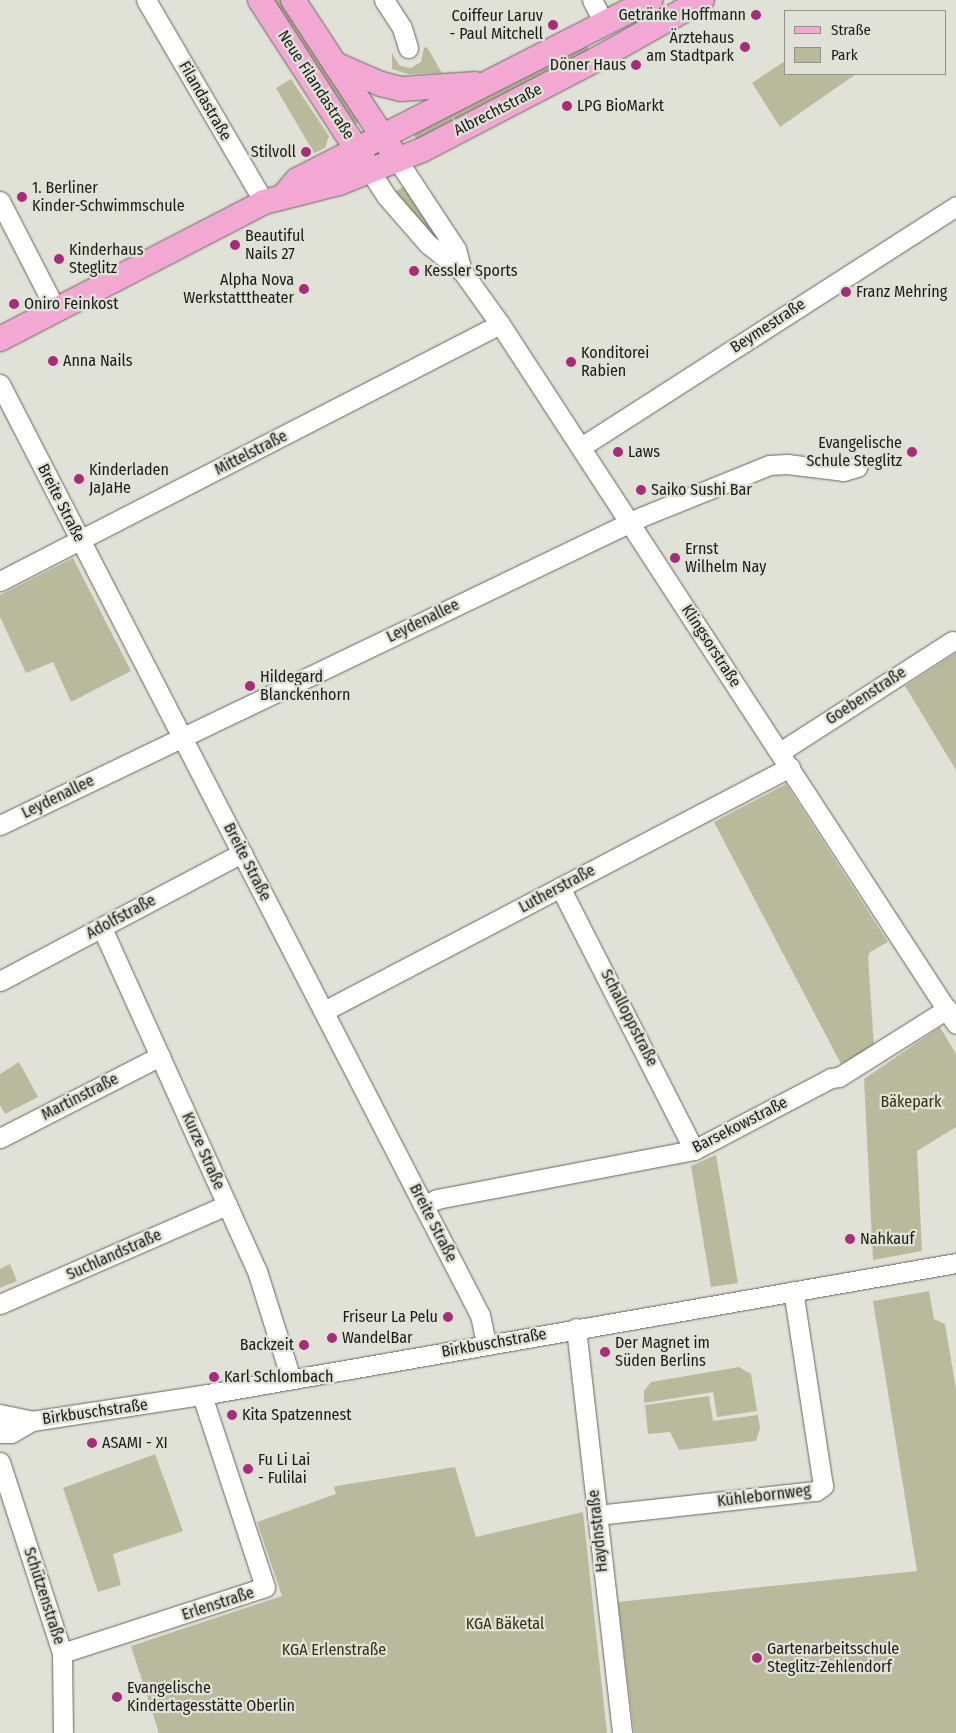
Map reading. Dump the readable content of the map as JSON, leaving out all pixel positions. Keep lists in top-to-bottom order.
{
  "streets": {
    "main road": ["Neue Filandastraße", "Albrechtstraße"],
    "street": [
      "Filandastraße",
      "Beymestraße",
      "Mittelstraße",
      "Breite Straße",
      "Leydenallee",
      "Klingsorstraße",
      "Goebenstraße",
      "Lutherstraße",
      "Adolfstraße",
      "Schalloppstraße",
      "Martinstraße",
      "Barsekowstraße",
      "Kurze Straße",
      "Suchlandstraße",
      "Birkbuschstraße",
      "Kühlebornweg",
      "Haydnstraße",
      "Schützenstraße",
      "Erlenstraße"
    ]
  },
  "crossings": [
    ["Neue Filandastraße", "Albrechtstraße"],
    ["Neue Filandastraße", "Klingsorstraße"],
    ["Filandastraße", "Albrechtstraße"],
    ["Albrechtstraße", "Klingsorstraße"],
    ["Beymestraße", "Klingsorstraße"],
    ["Mittelstraße", "Breite Straße"],
    ["Mittelstraße", "Klingsorstraße"],
    ["Breite Straße", "Leydenallee"],
    ["Breite Straße", "Lutherstraße"],
    ["Breite Straße", "Adolfstraße"],
    ["Breite Straße", "Barsekowstraße"],
    ["Breite Straße", "Birkbuschstraße"],
    ["Leydenallee", "Klingsorstraße"],
    ["Klingsorstraße", "Goebenstraße"],
    ["Klingsorstraße", "Lutherstraße"],
    ["Klingsorstraße", "Barsekowstraße"],
    ["Goebenstraße", "Lutherstraße"],
    ["Lutherstraße", "Schalloppstraße"],
    ["Adolfstraße", "Kurze Straße"],
    ["Schalloppstraße", "Barsekowstraße"],
    ["Martinstraße", "Kurze Straße"],
    ["Kurze Straße", "Suchlandstraße"],
    ["Kurze Straße", "Birkbuschstraße"],
    ["Birkbuschstraße", "Kühlebornweg"],
    ["Birkbuschstraße", "Haydnstraße"],
    ["Birkbuschstraße", "Erlenstraße"],
    ["Kühlebornweg", "Haydnstraße"],
    ["Schützenstraße", "Erlenstraße"]
  ],
  "parks": ["Bäkepark", "KGA Bäketal", "KGA Erlenstraße"],
  "places": [
    "Getränke Hoffmann",
    "Coiffeur Laruv - Paul Mitchell",
    "Ärztehaus am Stadtpark",
    "Döner Haus",
    "LPG BioMarkt",
    "Stilvoll",
    "1. Berliner Kinder-Schwimmschule",
    "Beautiful Nails 27",
    "Kinderhaus Steglitz",
    "Kessler Sports",
    "Alpha Nova Werkstatttheater",
    "Franz Mehring",
    "Oniro Feinkost",
    "Anna Nails",
    "Konditorei Rabien",
    "Laws",
    "Evangelische Schule Steglitz",
    "Kinderladen JaJaHe",
    "Saiko Sushi Bar",
    "Ernst Wilhelm Nay",
    "Hildegard Blanckenhorn",
    "Nahkauf",
    "Friseur La Pelu",
    "WandelBar",
    "Backzeit",
    "Der Magnet im Süden Berlins",
    "Karl Schlombach",
    "Kita Spatzennest",
    "ASAMI - XI",
    "Fu Li Lai - Fulilai",
    "Gartenarbeitsschule Steglitz-Zehlendorf",
    "Evangelische Kindertagesstätte Oberlin"
  ],
  "legend": ["Straße", "Park"]
}
